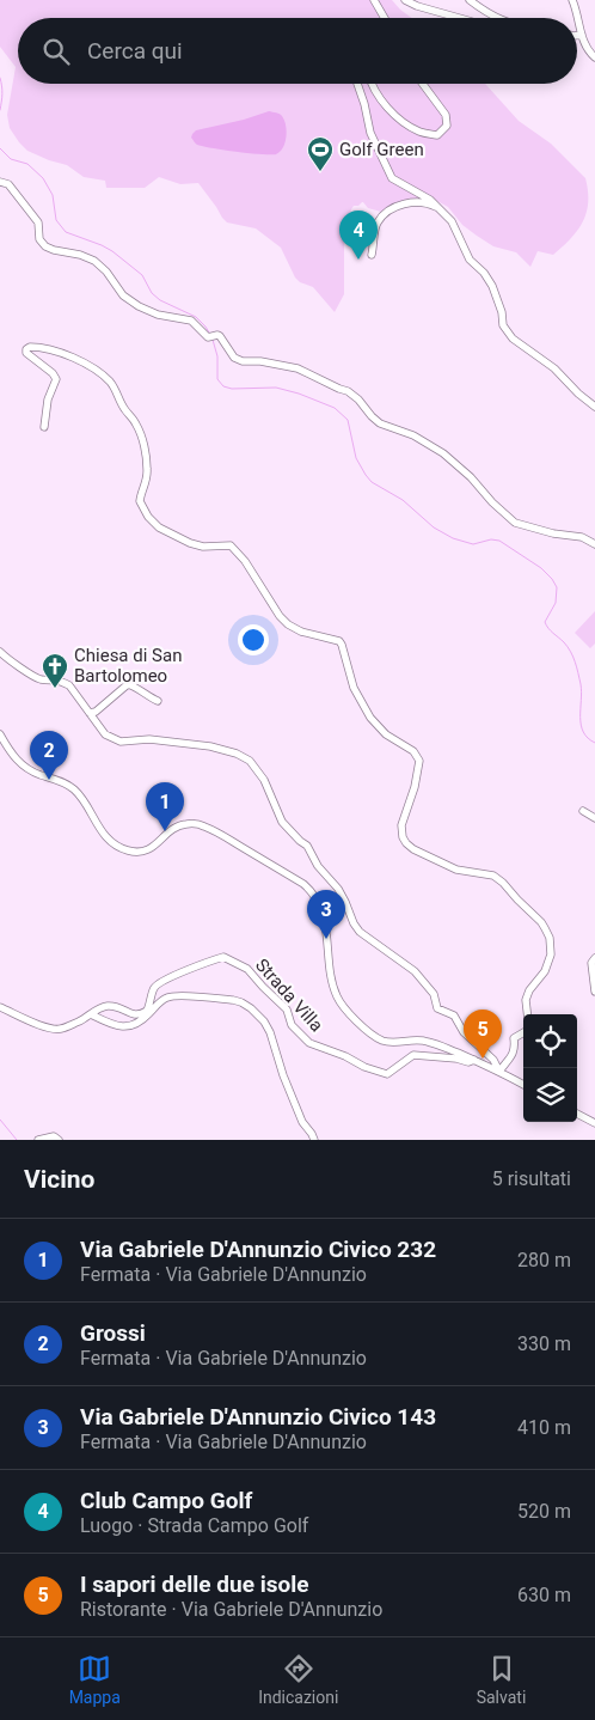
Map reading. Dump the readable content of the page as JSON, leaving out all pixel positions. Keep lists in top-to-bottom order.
{
  "streets": {
    "street": ["Strada Villa"]
  },
  "places": {
    "sports": ["Golf Green"],
    "church": ["Chiesa di San Bartolomeo"]
  },
  "page": {
    "search": "Cerca qui",
    "pins": [
      "4",
      "2",
      "1",
      "3",
      "5"
    ],
    "heading": ["Vicino", "5 risultati"],
    "list": [
      {
        "mark": "1",
        "name": "Via Gabriele D'Annunzio Civico 232",
        "note": "Fermata · Via Gabriele D'Annunzio",
        "value": "280 m"
      },
      {
        "mark": "2",
        "name": "Grossi",
        "note": "Fermata · Via Gabriele D'Annunzio",
        "value": "330 m"
      },
      {
        "mark": "3",
        "name": "Via Gabriele D'Annunzio Civico 143",
        "note": "Fermata · Via Gabriele D'Annunzio",
        "value": "410 m"
      },
      {
        "mark": "4",
        "name": "Club Campo Golf",
        "note": "Luogo · Strada Campo Golf",
        "value": "520 m"
      },
      {
        "mark": "5",
        "name": "I sapori delle due isole",
        "note": "Ristorante · Via Gabriele D'Annunzio",
        "value": "630 m"
      }
    ],
    "nav": ["Mappa", "Indicazioni", "Salvati"]
  }
}
